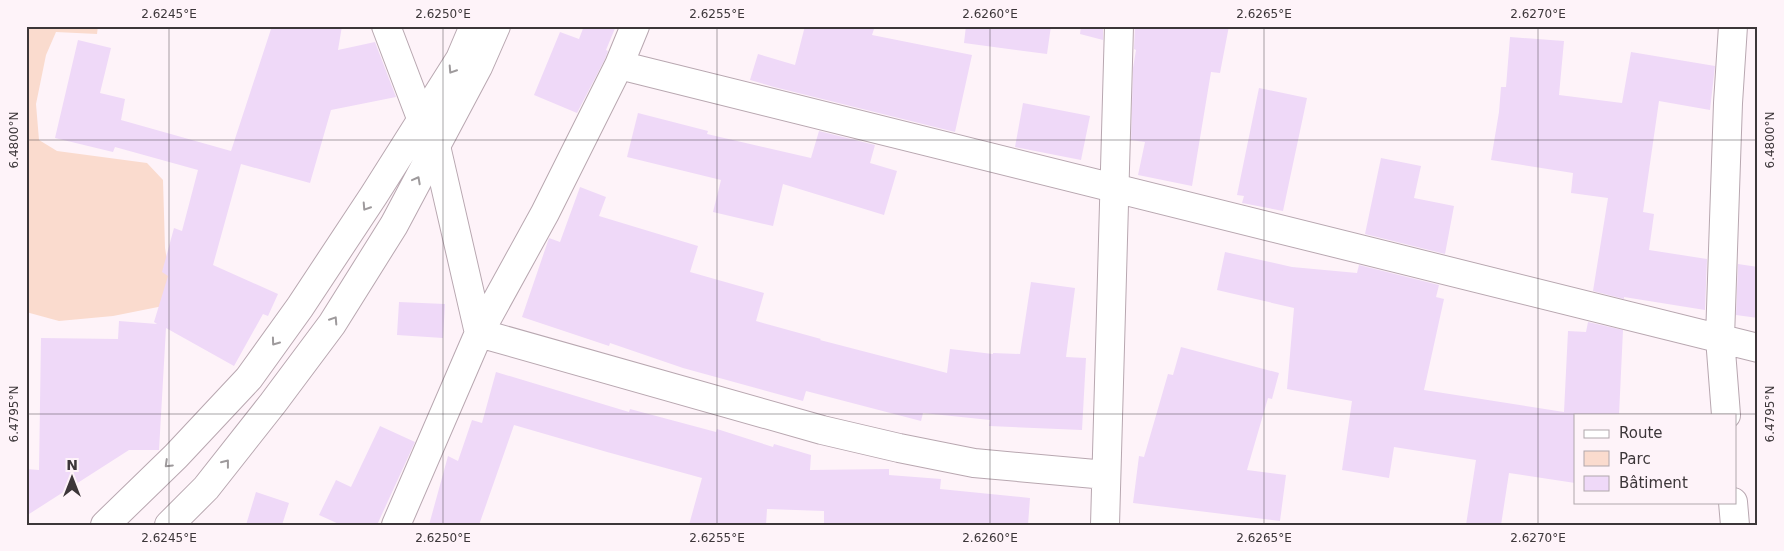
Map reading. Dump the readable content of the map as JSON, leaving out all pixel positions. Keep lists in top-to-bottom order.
{
  "legend": ["Route", "Parc", "Bâtiment"],
  "north": "top",
  "coordinates": [
    "2.6245°E",
    "2.6250°E",
    "2.6255°E",
    "2.6260°E",
    "2.6265°E",
    "2.6270°E",
    "6.4800°N",
    "6.4795°N"
  ]
}
